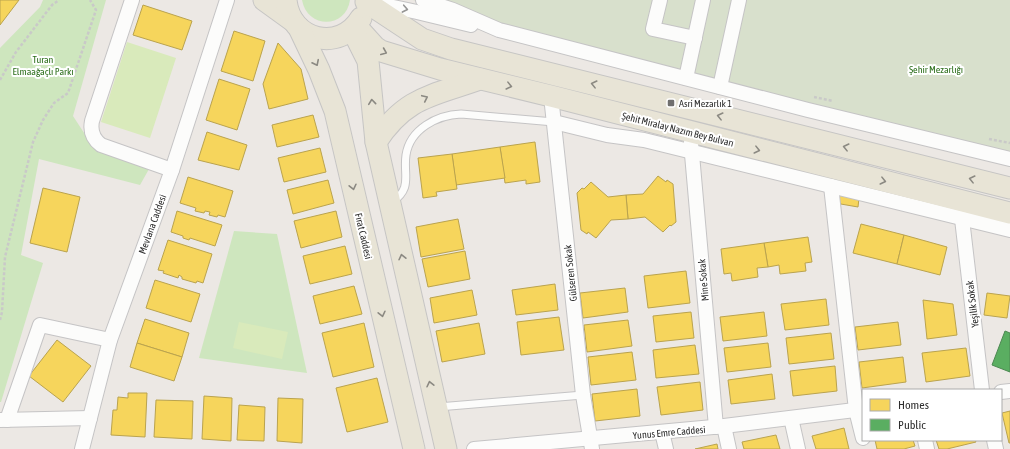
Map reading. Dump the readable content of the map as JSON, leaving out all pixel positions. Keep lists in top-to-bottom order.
{
  "streets": {
    "main road": ["Şehit Miralay Nazım Bey Bulvarı", "Fırat Caddesi"],
    "street": [
      "Mevlana Caddesi",
      "Gülseren Sokak",
      "Mine Sokak",
      "Yeşilik Sokak",
      "Yunus Emre Caddesi"
    ]
  },
  "crossings": [
    ["Şehit Miralay Nazım Bey Bulvarı", "Gülseren Sokak"],
    ["Şehit Miralay Nazım Bey Bulvarı", "Mine Sokak"],
    ["Gülseren Sokak", "Yunus Emre Caddesi"],
    ["Mine Sokak", "Yunus Emre Caddesi"]
  ],
  "parks": ["Turan Elmaağaçlı Parkı", "Şehir Mezarlığı"],
  "places": {
    "transit": ["Asri Mezarlık 1"]
  },
  "legend": ["Homes", "Public"]
}
